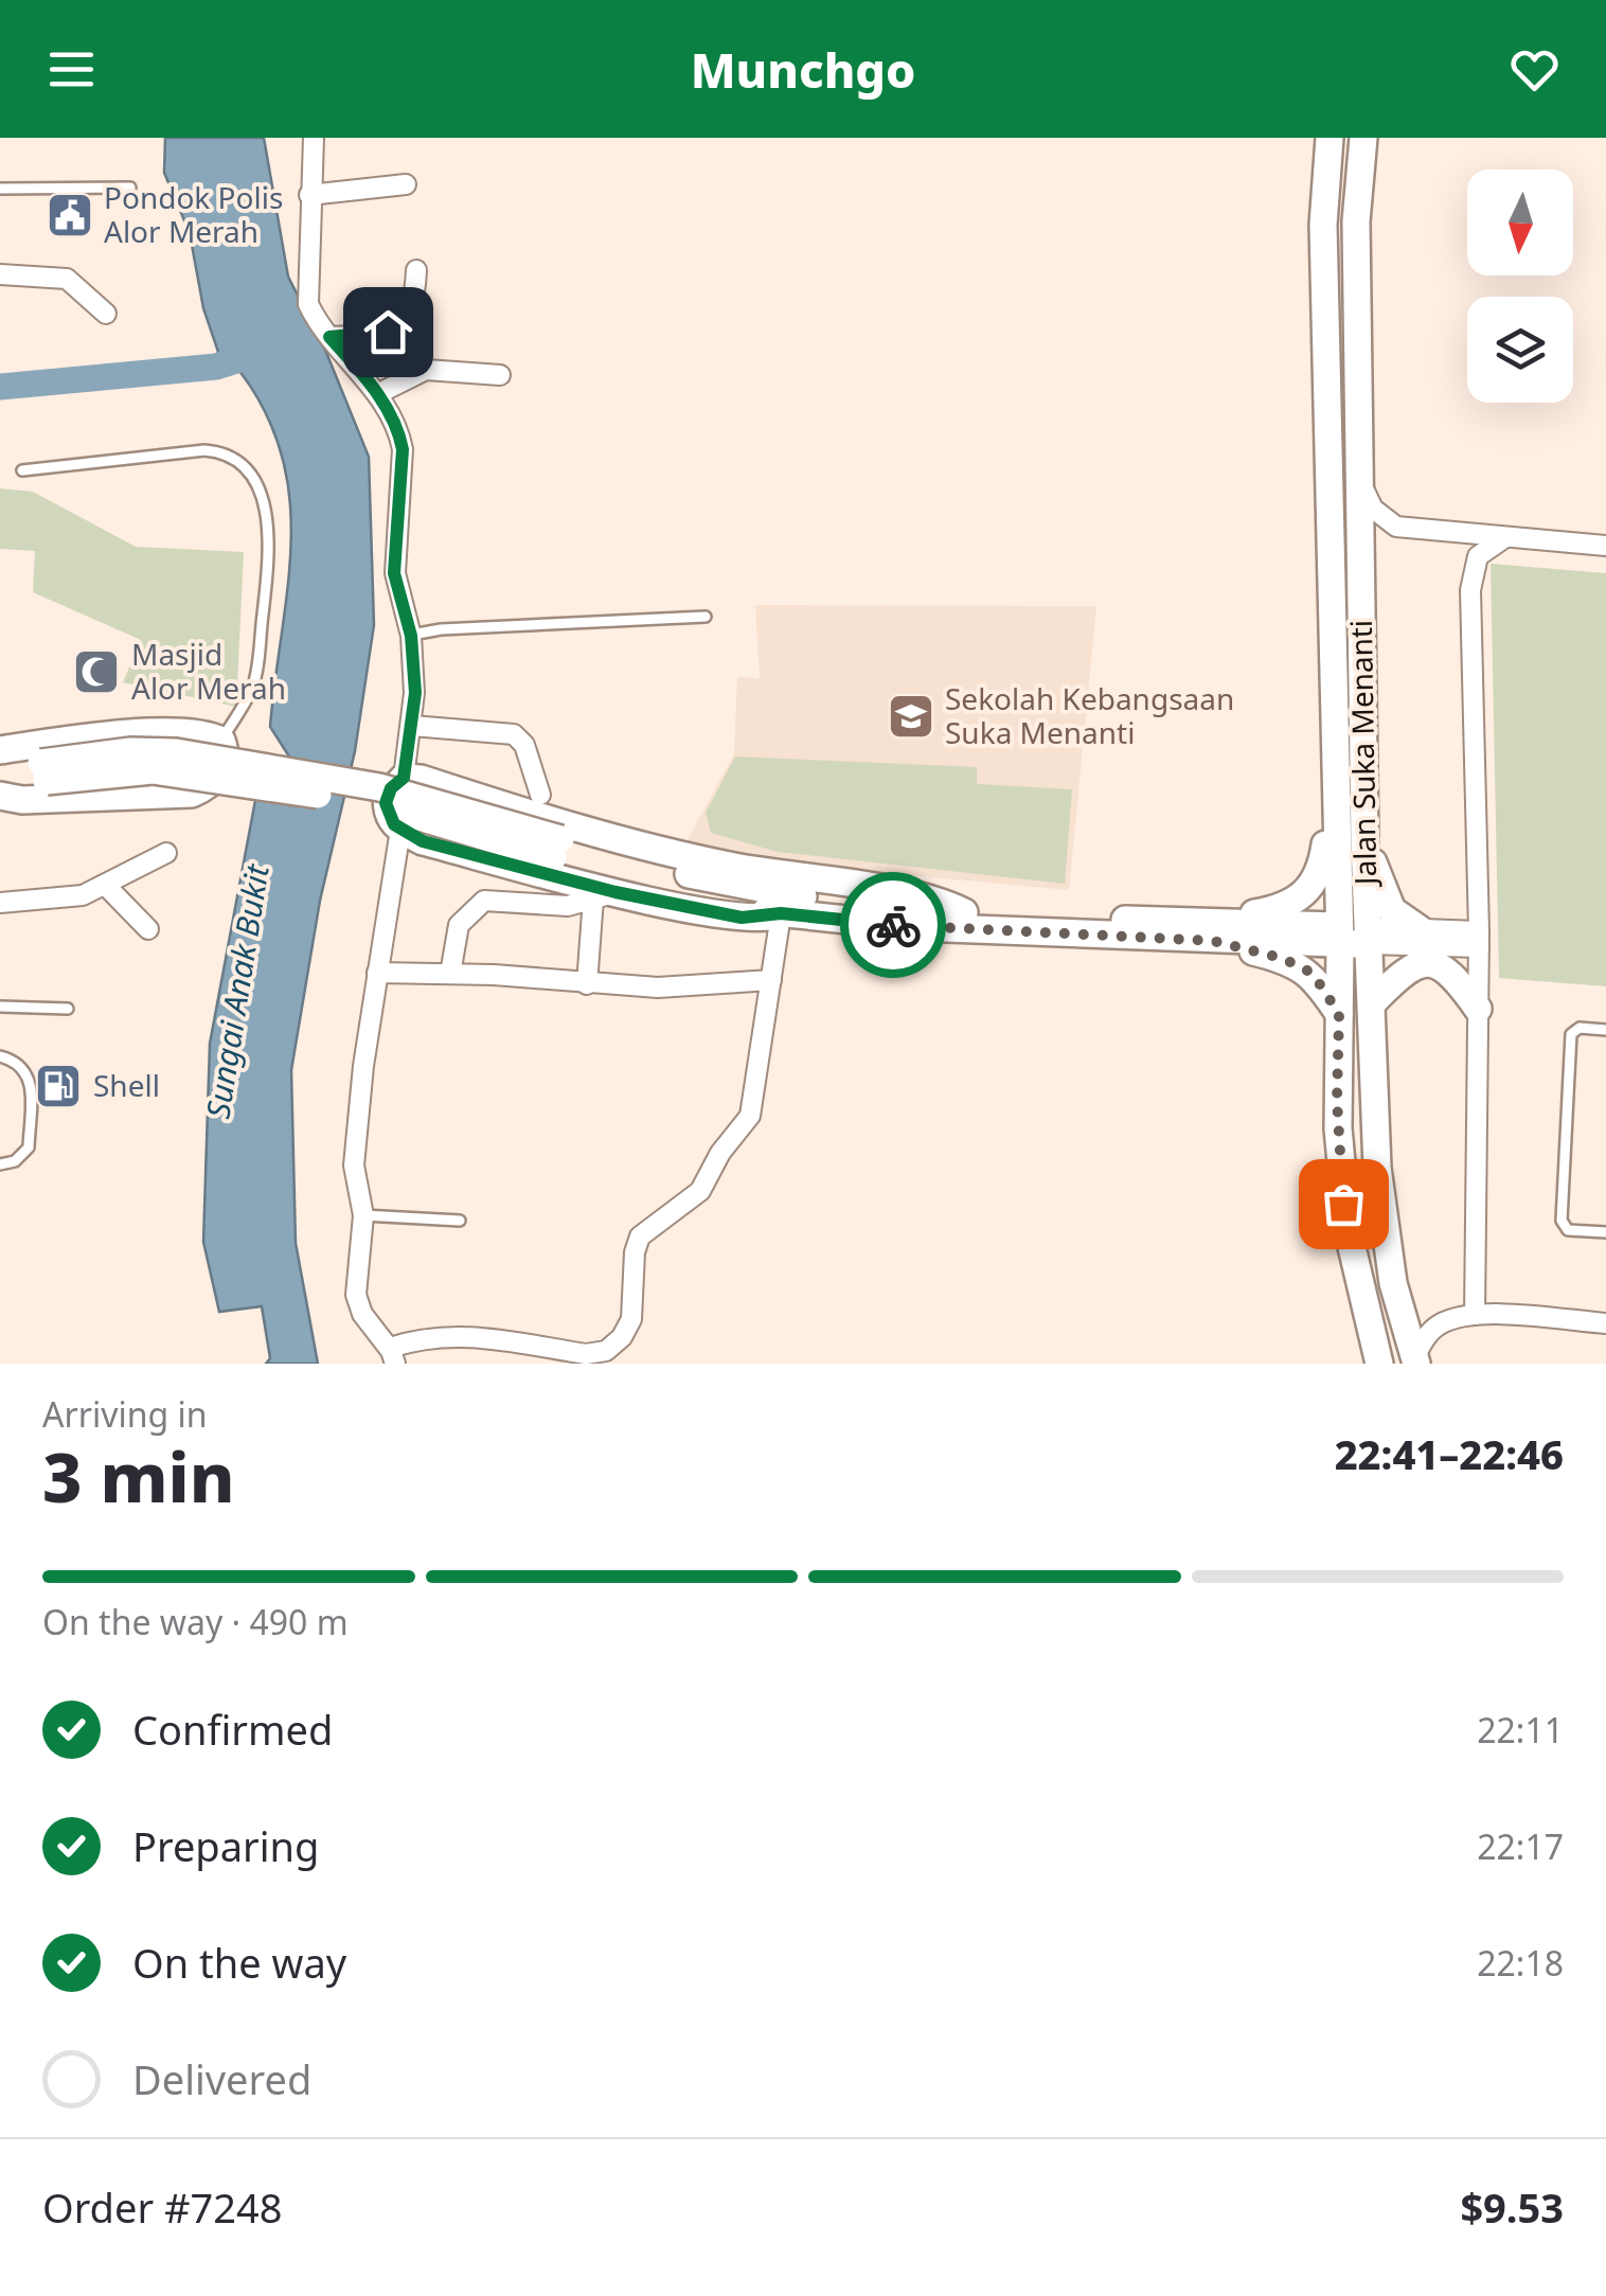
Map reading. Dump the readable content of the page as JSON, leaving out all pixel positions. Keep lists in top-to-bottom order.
{
  "streets": {
    "street": ["Jalan Suka Menanti"]
  },
  "water": ["Sungai Anak Bukit"],
  "places": {
    "public building": ["Pondok Polis Alor Merah"],
    "mosque": ["Masjid Alor Merah"],
    "school or university": ["Sekolah Kebangsaan Suka Menanti"],
    "fuel station": ["Shell"]
  },
  "north": "bottom",
  "page": {
    "header": "Munchgo",
    "heading": ["3 min", "Arriving in", "22:41–22:46"],
    "panel": ["Order #7248", "$9.53"],
    "bar": "On the way · 490 m",
    "list": [
      ["Confirmed", "22:11"],
      ["Preparing", "22:17"],
      ["On the way", "22:18"],
      "Delivered"
    ]
  }
}
